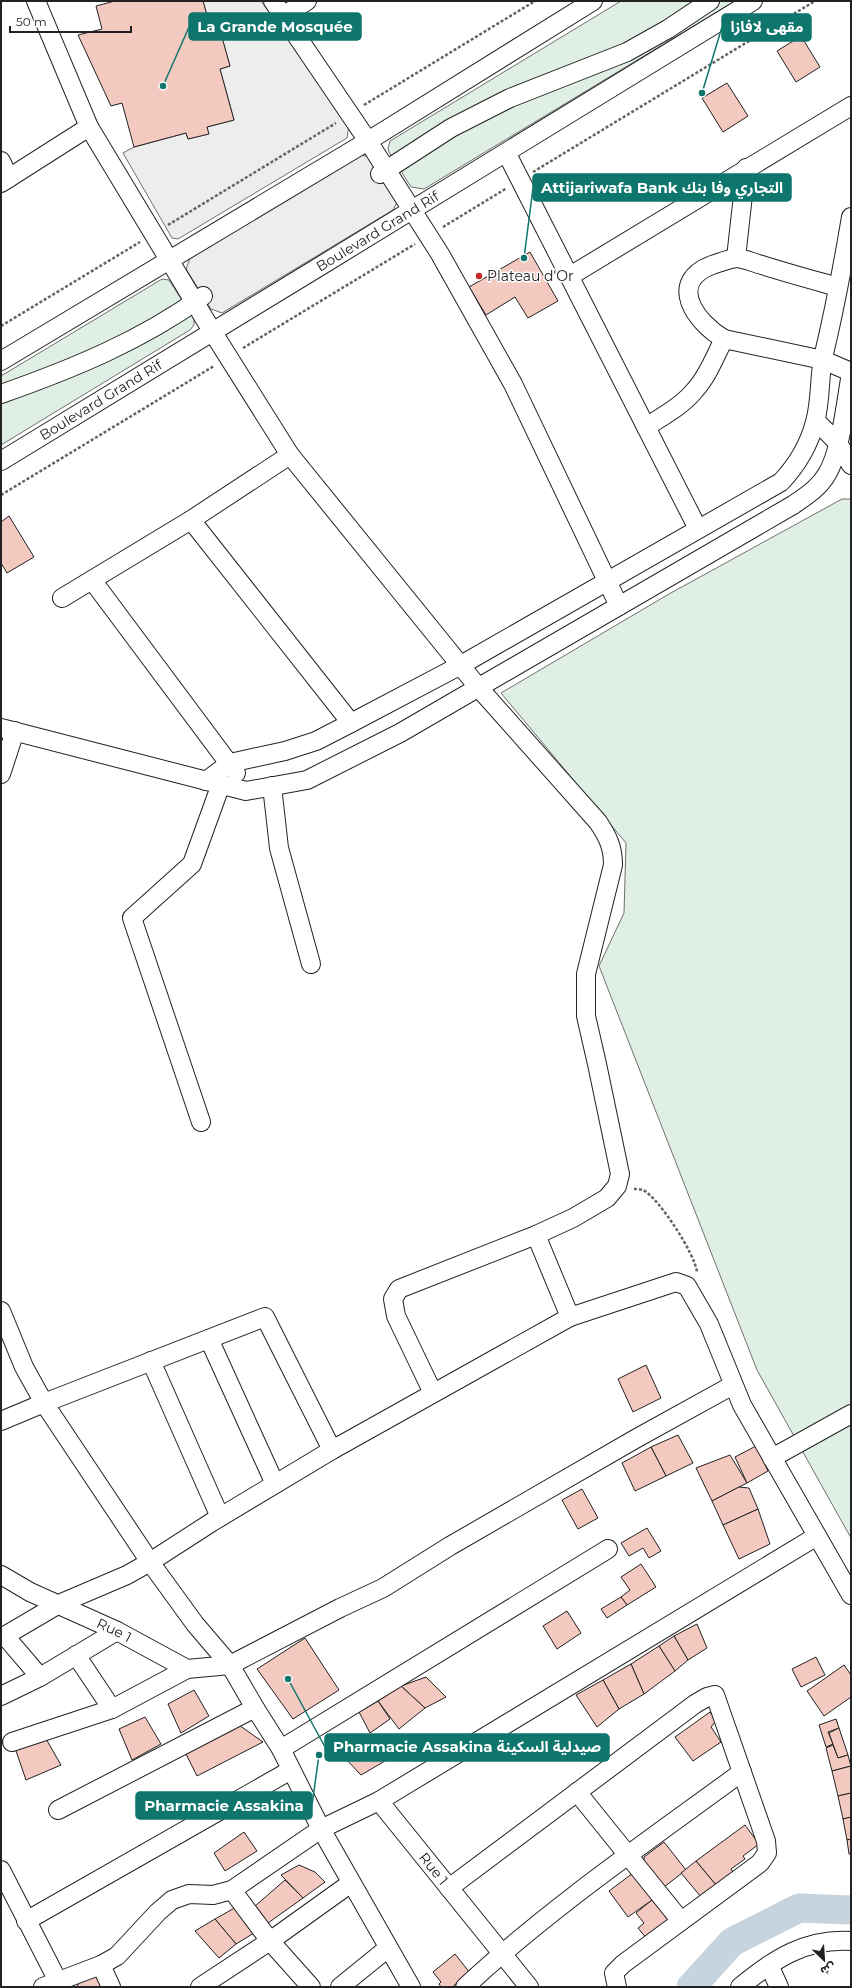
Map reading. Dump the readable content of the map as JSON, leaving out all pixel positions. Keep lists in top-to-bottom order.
{
  "streets": {
    "street": ["Boulevard Grand Rif", "Rue 1"]
  },
  "places": [
    "La Grande Mosquée",
    "مقهى لافازا",
    "Attijariwafa Bank التجاري وفا بنك",
    "Plateau d'Or",
    "Pharmacie Assakina صيدلية السكينة",
    "Pharmacie Assakina"
  ],
  "scale_bar": "50 m",
  "north": "bottom right"
}
